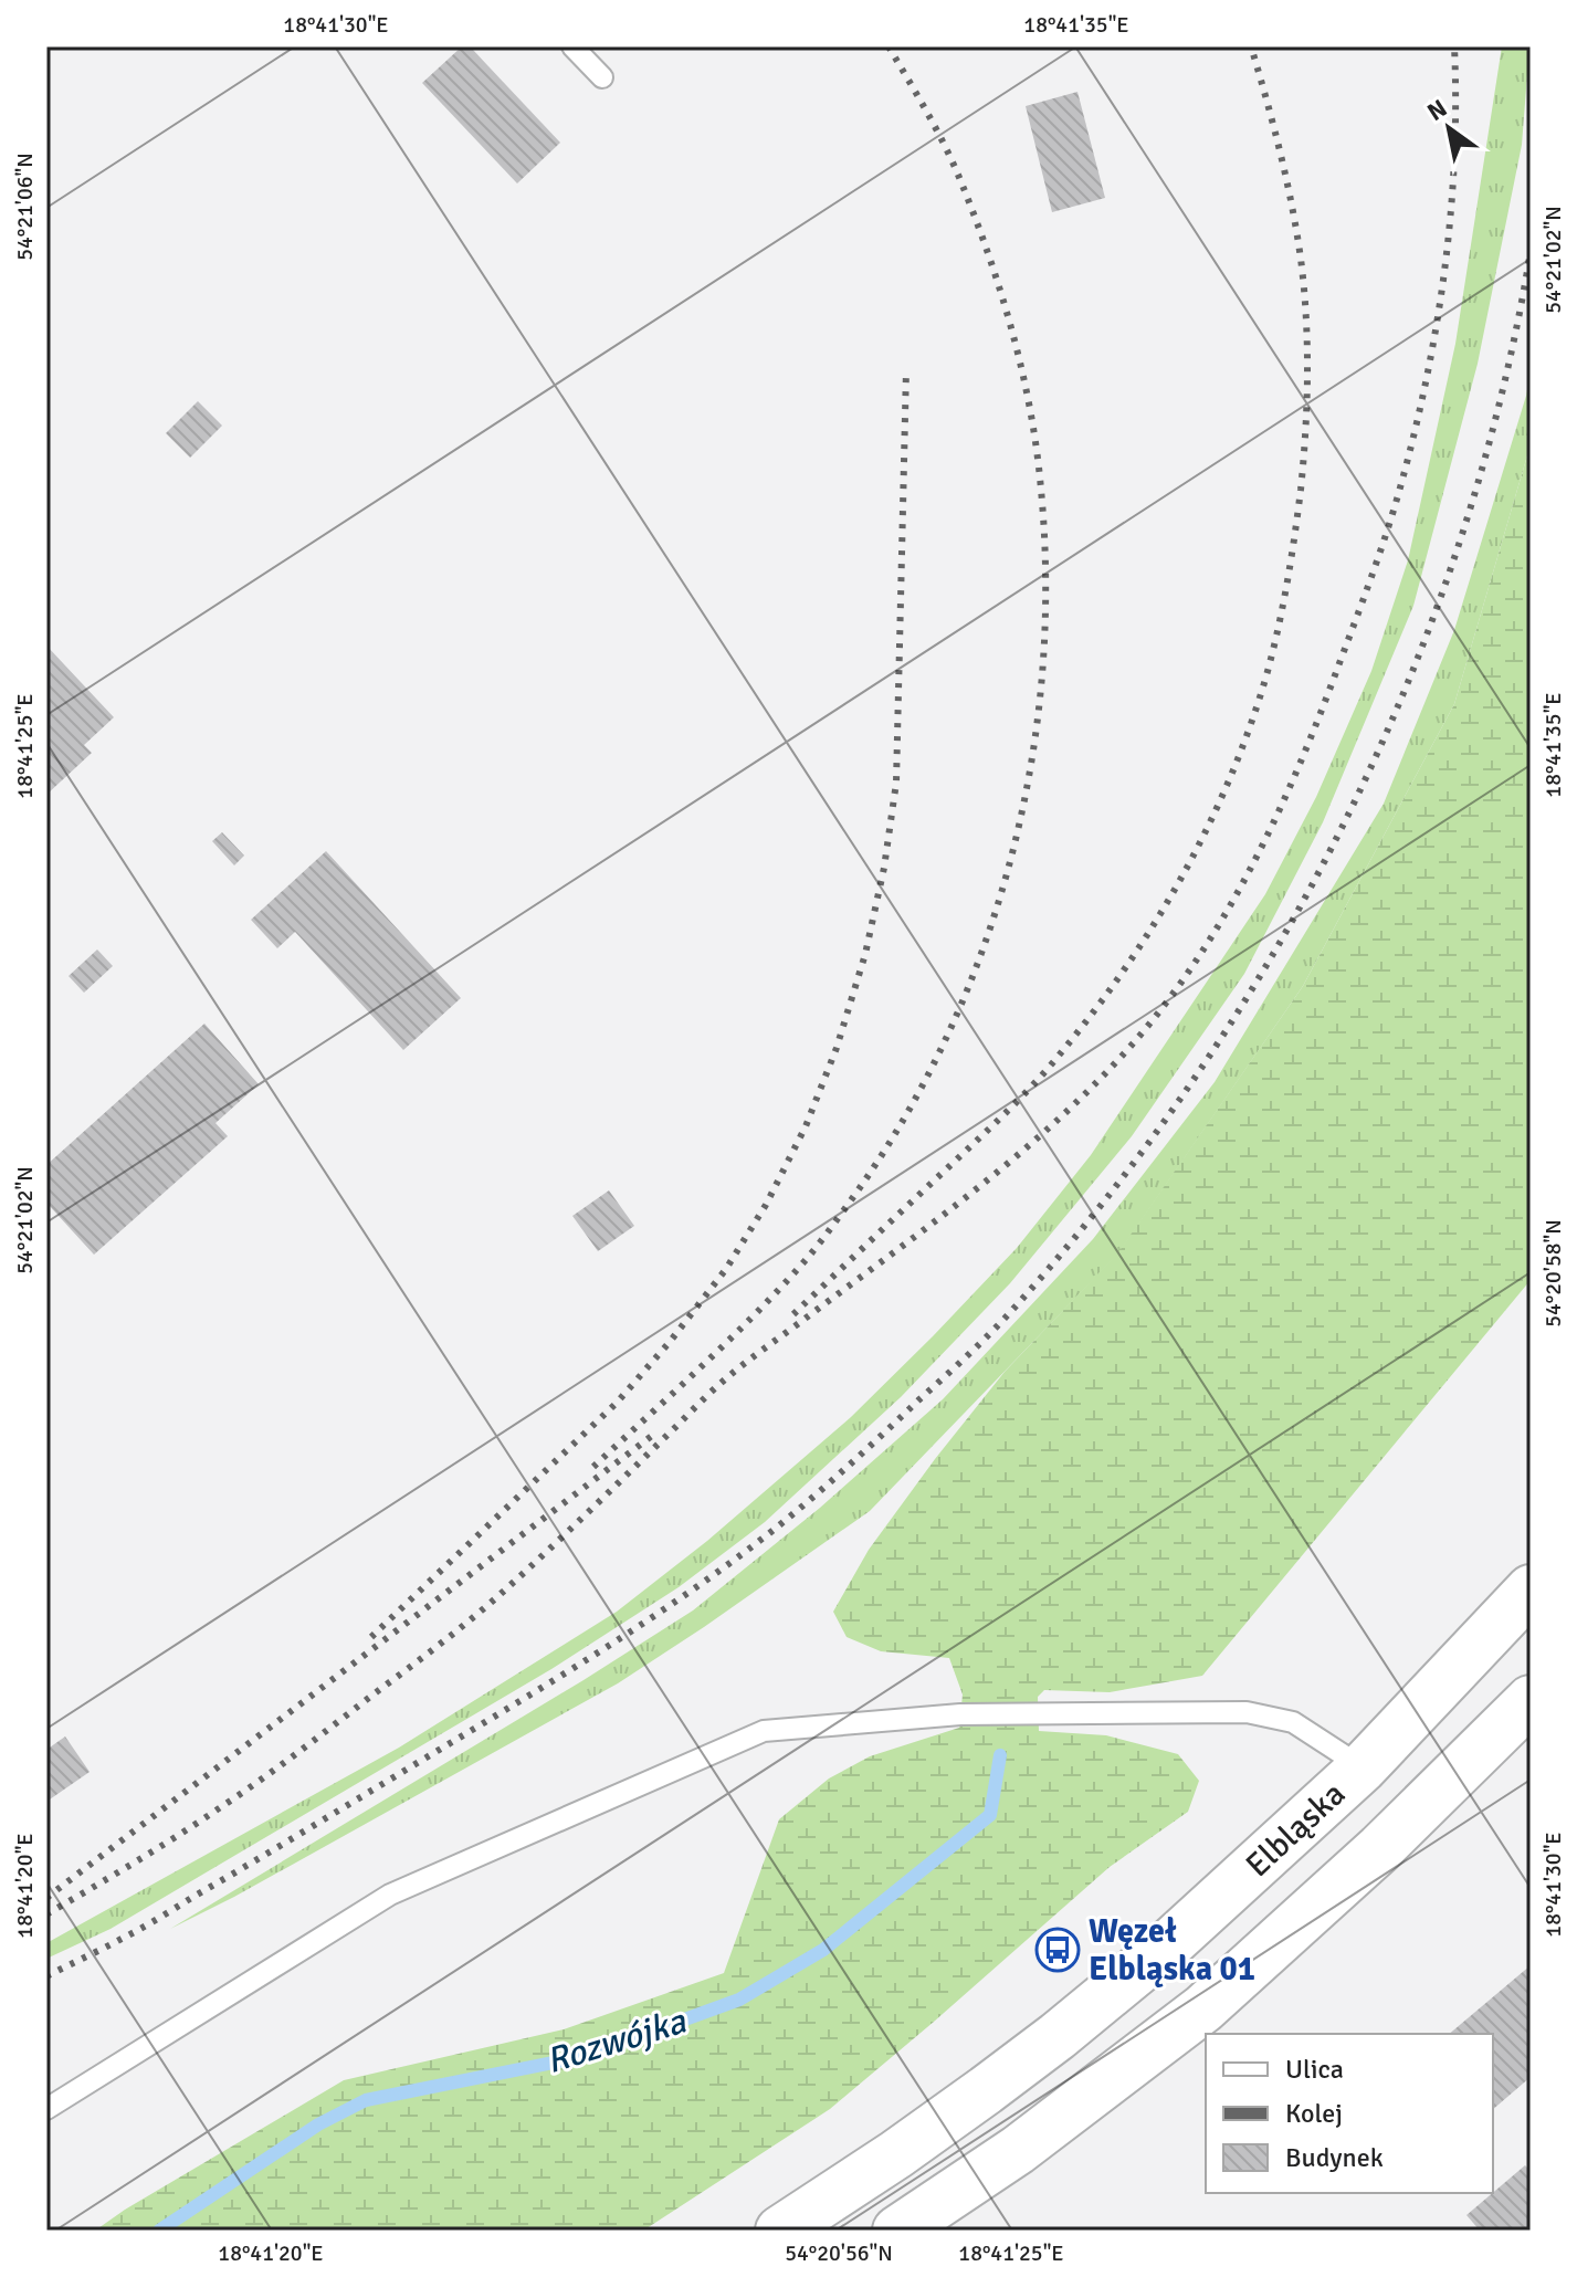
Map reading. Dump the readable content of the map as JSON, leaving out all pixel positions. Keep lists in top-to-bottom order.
{
  "streets": {
    "main road": ["Elbląska"]
  },
  "water": ["Rozwójka"],
  "places": {
    "bus stop": ["Węzeł Elbląska 01"]
  },
  "legend": ["Ulica", "Kolej", "Budynek"],
  "north": "top left",
  "coordinates": [
    "18°41'30\"E",
    "18°41'35\"E",
    "54°21'06\"N",
    "54°21'02\"N",
    "18°41'25\"E",
    "54°20'58\"N",
    "18°41'20\"E",
    "54°20'56\"N"
  ]
}
